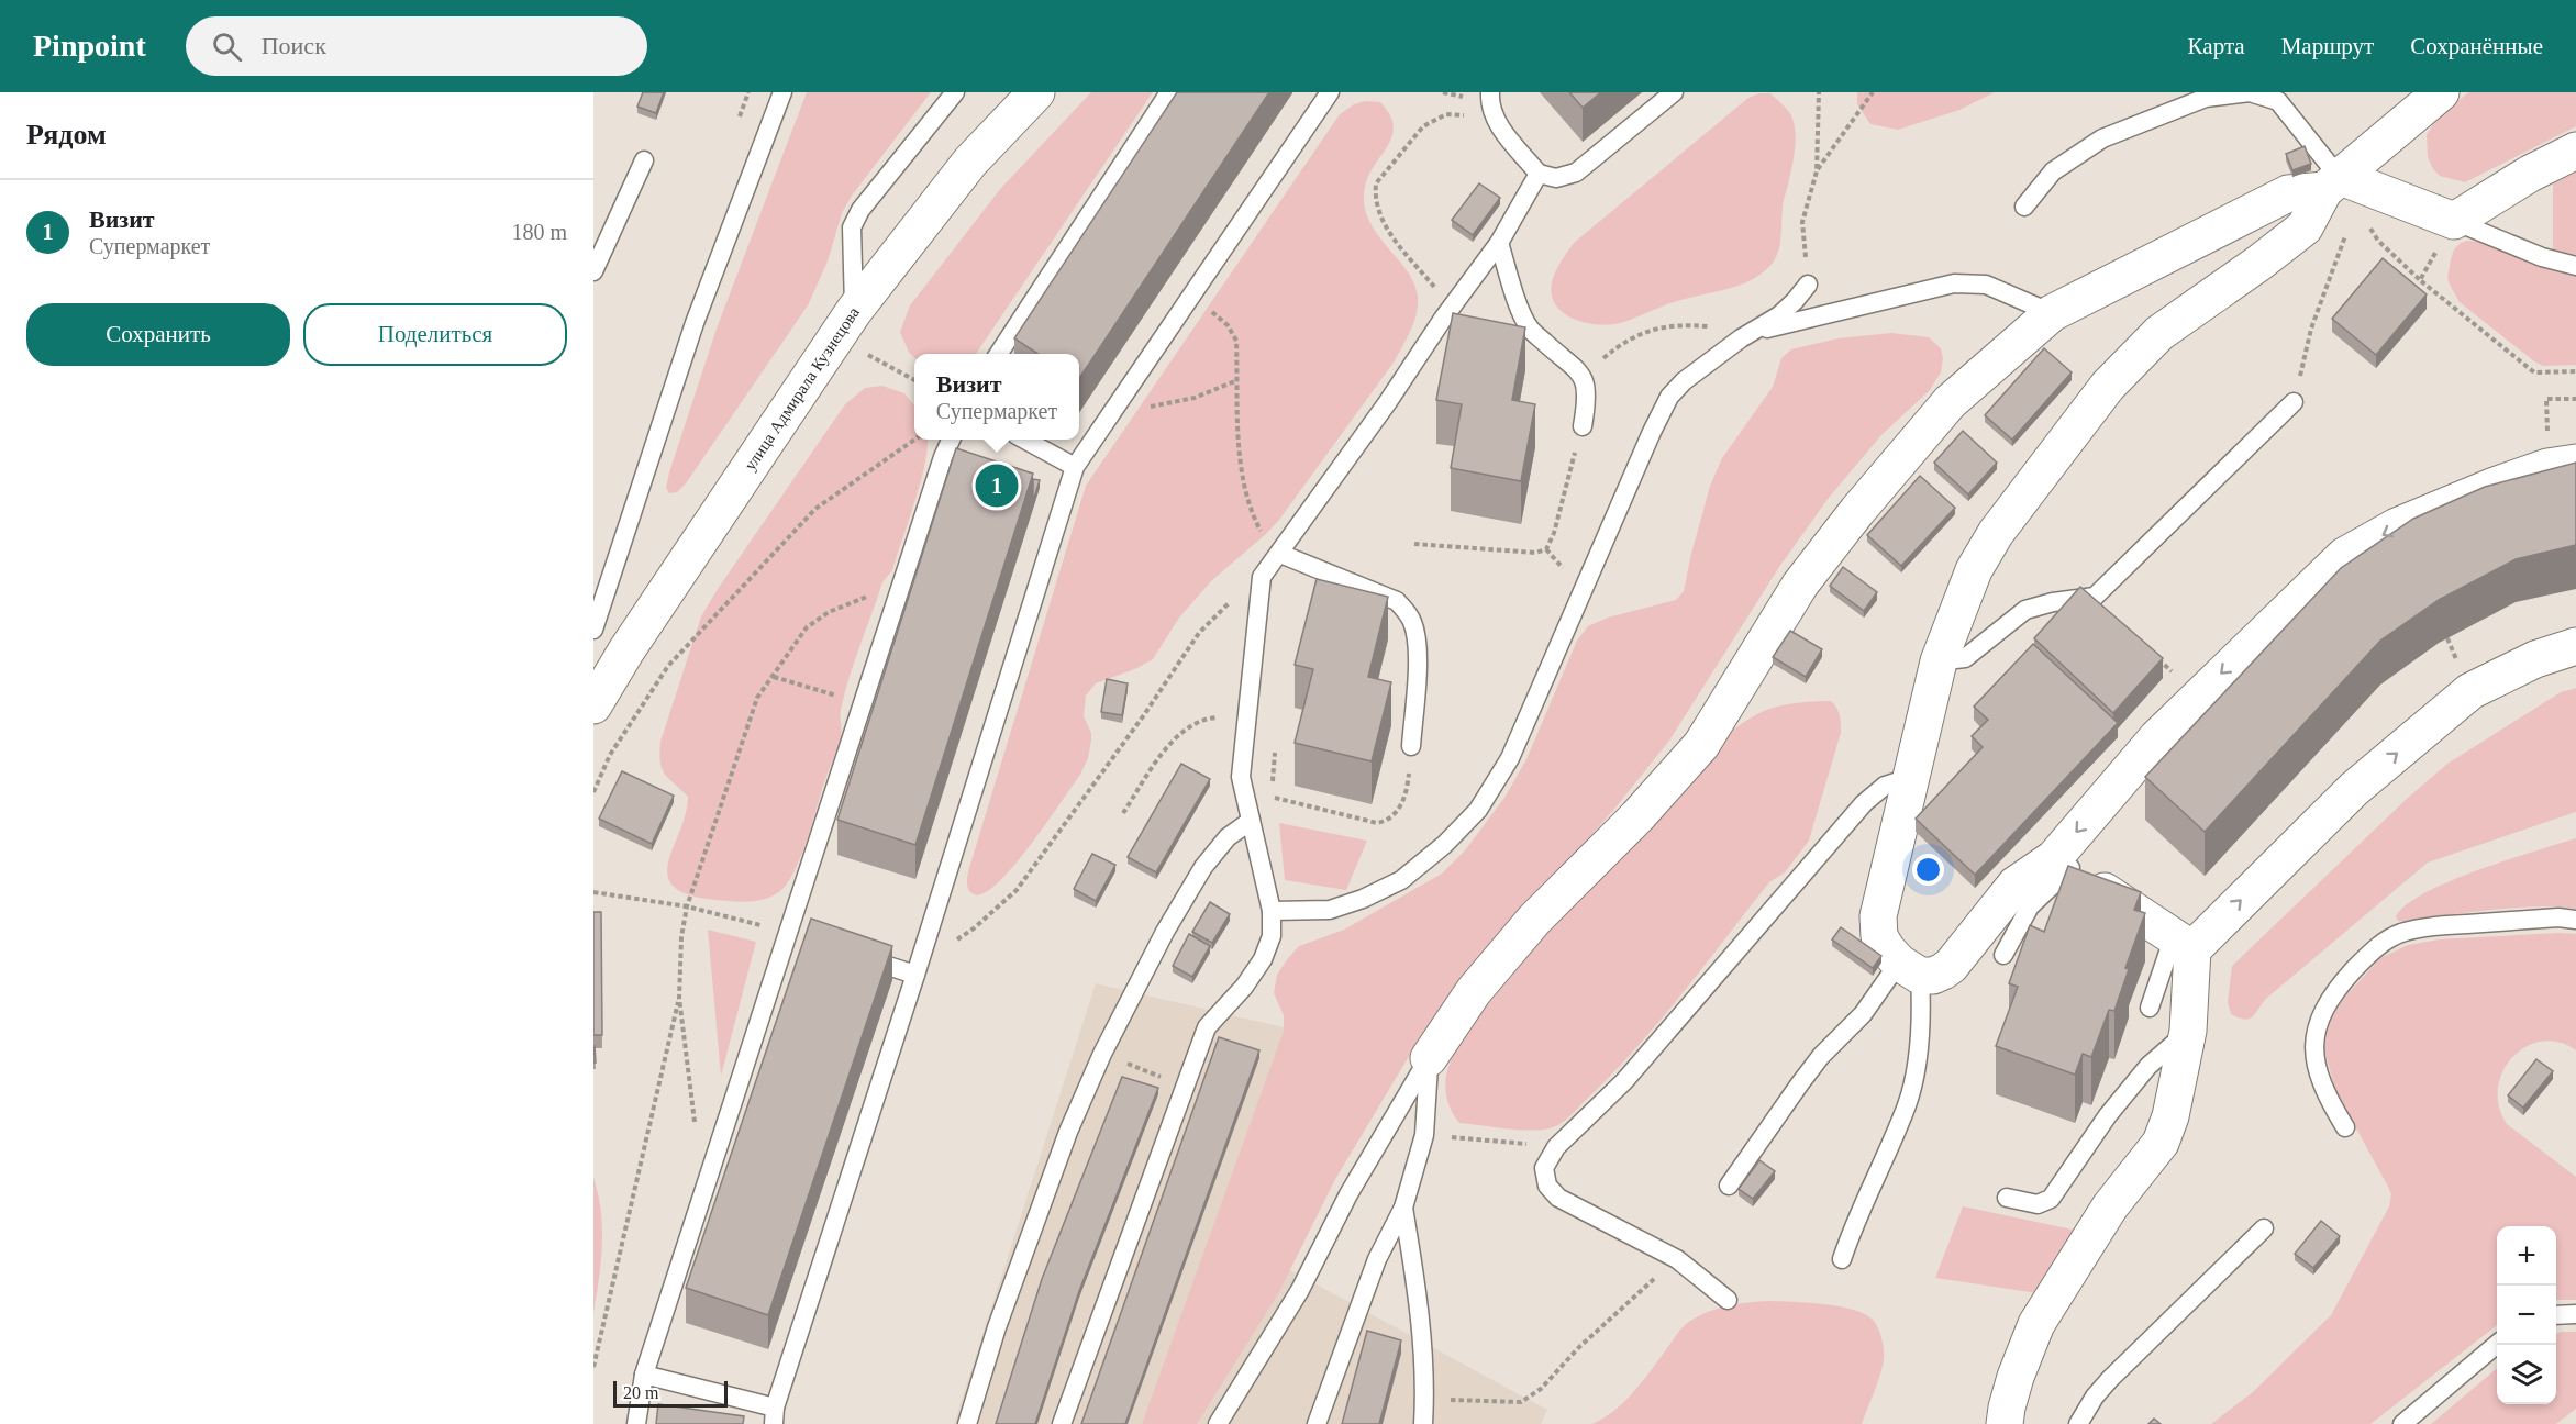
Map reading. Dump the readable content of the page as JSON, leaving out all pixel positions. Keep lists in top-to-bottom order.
{
  "streets": {
    "street": ["улица Адмирала Кузнецова"]
  },
  "scale_bar": "20 m",
  "page": {
    "header": "Pinpoint",
    "search": "Поиск",
    "nav": ["Карта", "Маршрут", "Сохранённые"],
    "heading": "Рядом",
    "list": [
      {
        "mark": "1",
        "name": "Визит",
        "note": "Супермаркет",
        "value": "180 m"
      }
    ],
    "buttons": ["Сохранить", "Поделиться"],
    "popup": ["Визит", "Супермаркет"],
    "pins": "1",
    "map_buttons": ["+", "−"],
    "scale": "20 m"
  }
}
